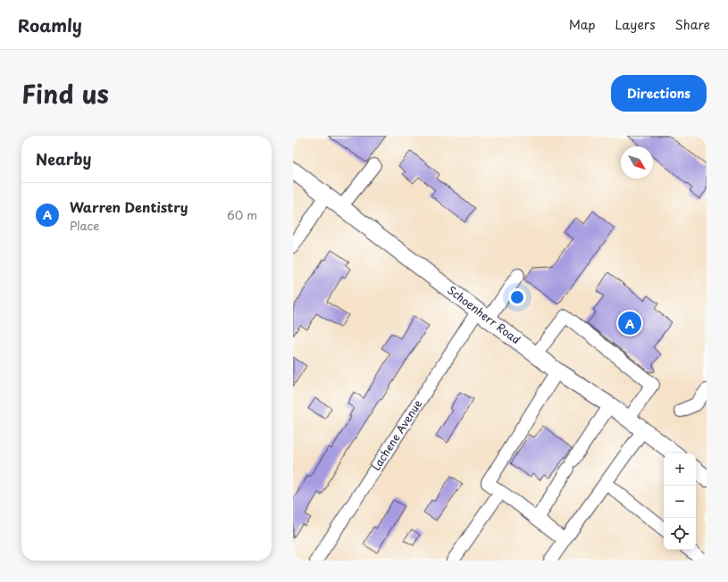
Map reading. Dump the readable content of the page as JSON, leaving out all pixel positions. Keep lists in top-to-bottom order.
{
  "streets": {
    "main road": ["Schoenherr Road"],
    "street": ["Lachene Avenue"]
  },
  "crossings": [
    ["Schoenherr Road", "Lachene Avenue"]
  ],
  "north": "bottom right",
  "page": {
    "header": "Roamly",
    "nav": ["Map", "Layers", "Share"],
    "title": "Find us",
    "buttons": "Directions",
    "heading": "Nearby",
    "list": [
      {
        "mark": "A",
        "name": "Warren Dentistry",
        "note": "Place",
        "value": "60 m"
      }
    ],
    "pins": "A",
    "map_buttons": ["+", "−"]
  }
}
